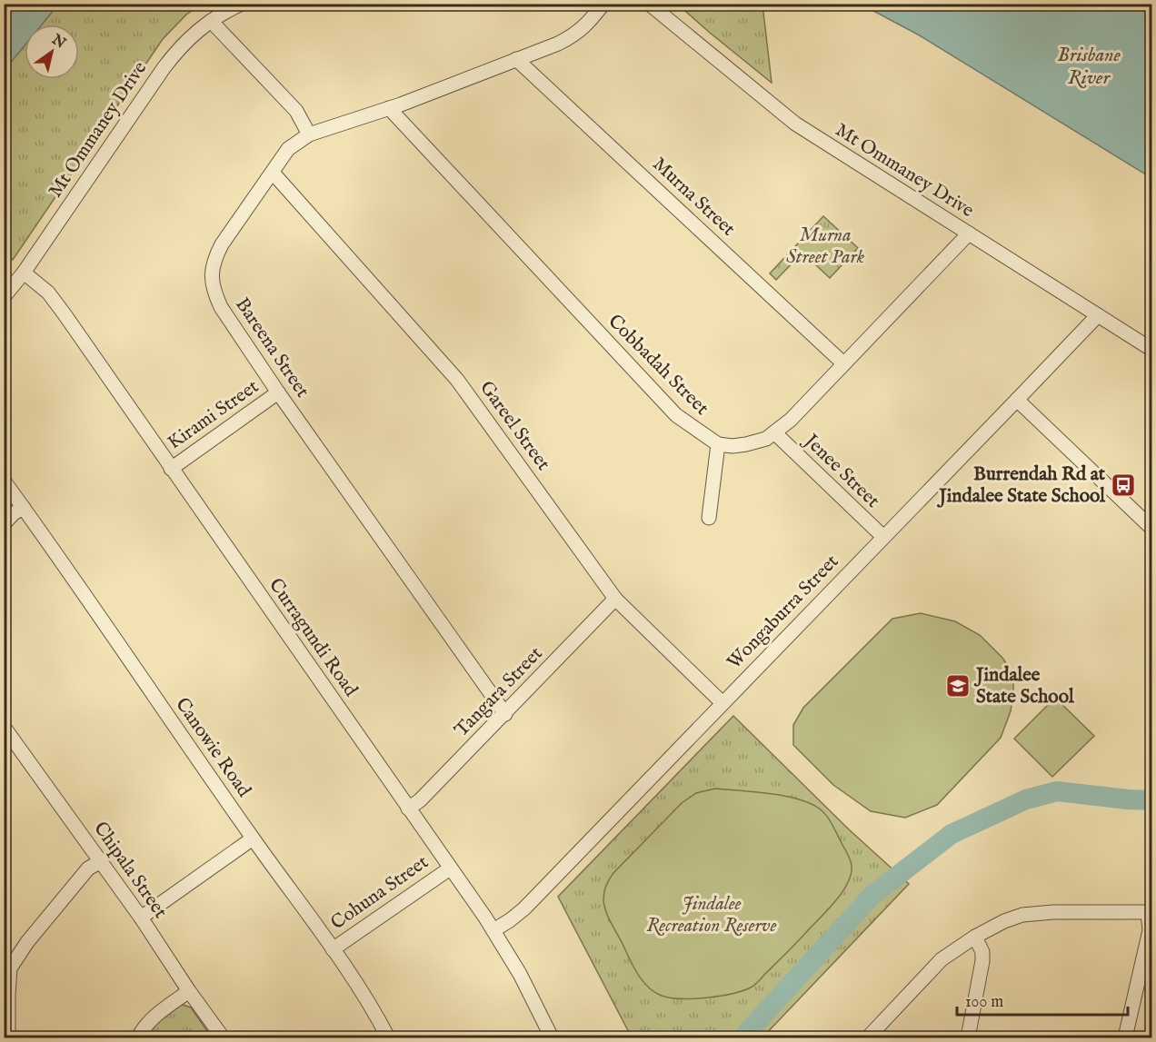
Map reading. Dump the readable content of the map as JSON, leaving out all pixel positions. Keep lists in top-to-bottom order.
{
  "streets": {
    "street": [
      "Mt Ommaney Drive",
      "Murna Street",
      "Bareena Street",
      "Cobbadah Street",
      "Kirami Street",
      "Gareel Street",
      "Jenee Street",
      "Wongaburra Street",
      "Curragundi Road",
      "Tangara Street",
      "Canowie Road",
      "Chipala Street",
      "Cohuna Street"
    ]
  },
  "crossings": [
    ["Mt Ommaney Drive", "Wongaburra Street"],
    ["Mt Ommaney Drive", "Curragundi Road"],
    ["Murna Street", "Bareena Street"],
    ["Bareena Street", "Cobbadah Street"],
    ["Bareena Street", "Kirami Street"],
    ["Bareena Street", "Gareel Street"],
    ["Bareena Street", "Tangara Street"],
    ["Kirami Street", "Curragundi Road"],
    ["Gareel Street", "Wongaburra Street"],
    ["Gareel Street", "Tangara Street"],
    ["Jenee Street", "Wongaburra Street"],
    ["Wongaburra Street", "Curragundi Road"],
    ["Curragundi Road", "Tangara Street"],
    ["Curragundi Road", "Cohuna Street"],
    ["Canowie Road", "Cohuna Street"]
  ],
  "water": ["Brisbane River"],
  "parks": ["Murna Street Park", "Jindalee Recreation Reserve"],
  "places": {
    "bus stop": ["Burrendah Rd at Jindalee State School"],
    "school or university": ["Jindalee State School"]
  },
  "scale_bar": "100 m",
  "north": "top right"
}
